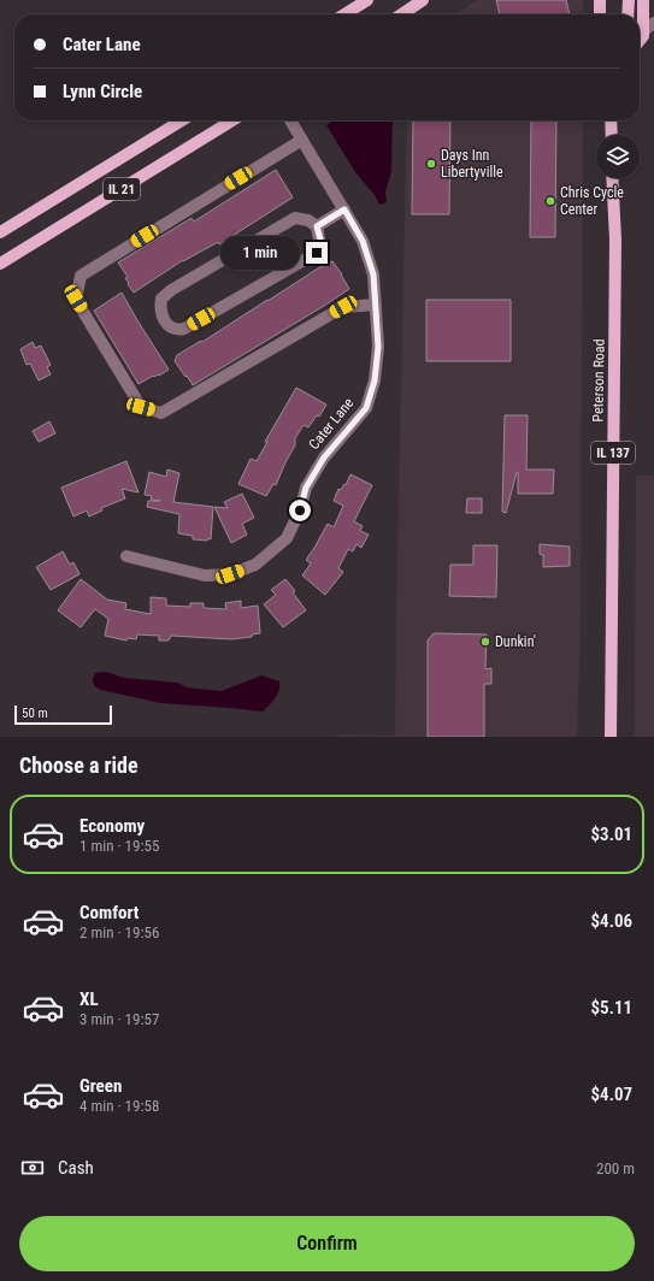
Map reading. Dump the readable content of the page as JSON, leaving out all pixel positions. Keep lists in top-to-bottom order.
{
  "streets": {
    "main road": ["IL 21", "Peterson Road", "IL 137"],
    "street": ["Cater Lane"]
  },
  "places": ["Days Inn Libertyville", "Chris Cycle Center", "Dunkin'"],
  "scale_bar": "50 m",
  "page": {
    "banner": ["Cater Lane", "Lynn Circle"],
    "bubble": "1 min",
    "scale": "50 m",
    "heading": "Choose a ride",
    "list": [
      {
        "name": "Economy",
        "note": "1 min · 19:55",
        "value": "$3.01"
      },
      {
        "name": "Comfort",
        "note": "2 min · 19:56",
        "value": "$4.06"
      },
      {
        "name": "XL",
        "note": "3 min · 19:57",
        "value": "$5.11"
      },
      {
        "name": "Green",
        "note": "4 min · 19:58",
        "value": "$4.07"
      }
    ],
    "pay": ["Cash", "200 m"],
    "buttons": "Confirm"
  }
}
